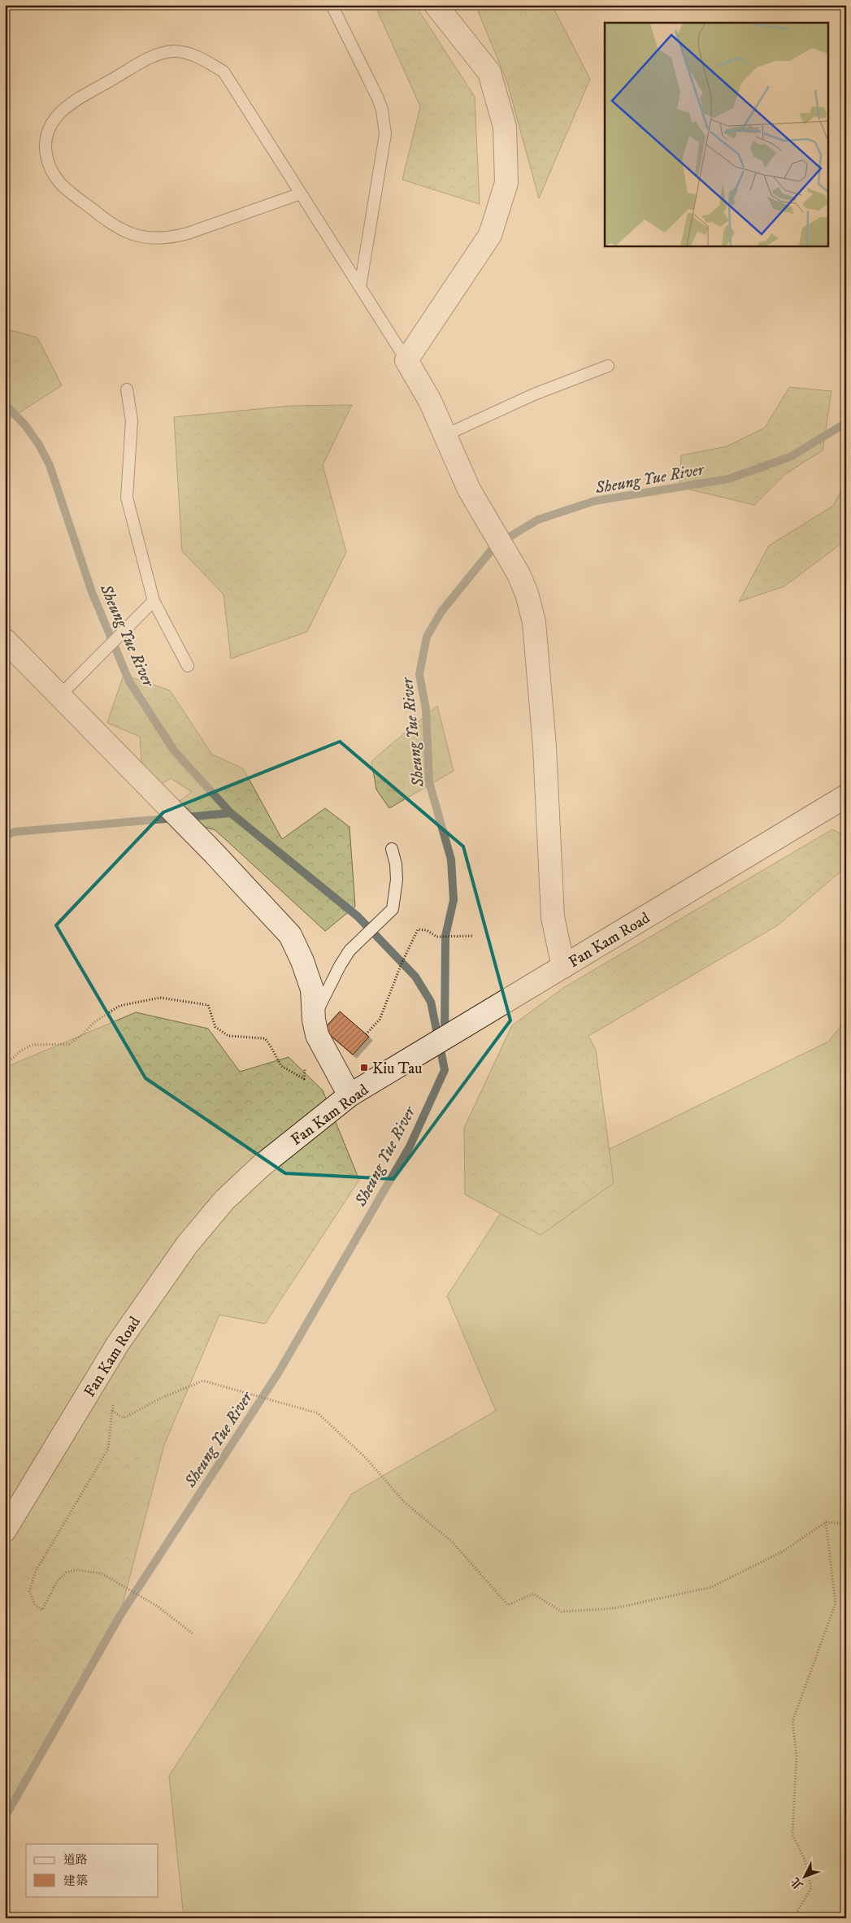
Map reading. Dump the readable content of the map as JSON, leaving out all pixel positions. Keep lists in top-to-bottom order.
{
  "streets": {
    "street": ["Fan Kam Road"]
  },
  "water": ["Sheung Yue River"],
  "places": {
    "transit": ["Kiu Tau"]
  },
  "legend": ["道路", "建築"],
  "north": "bottom left"
}
